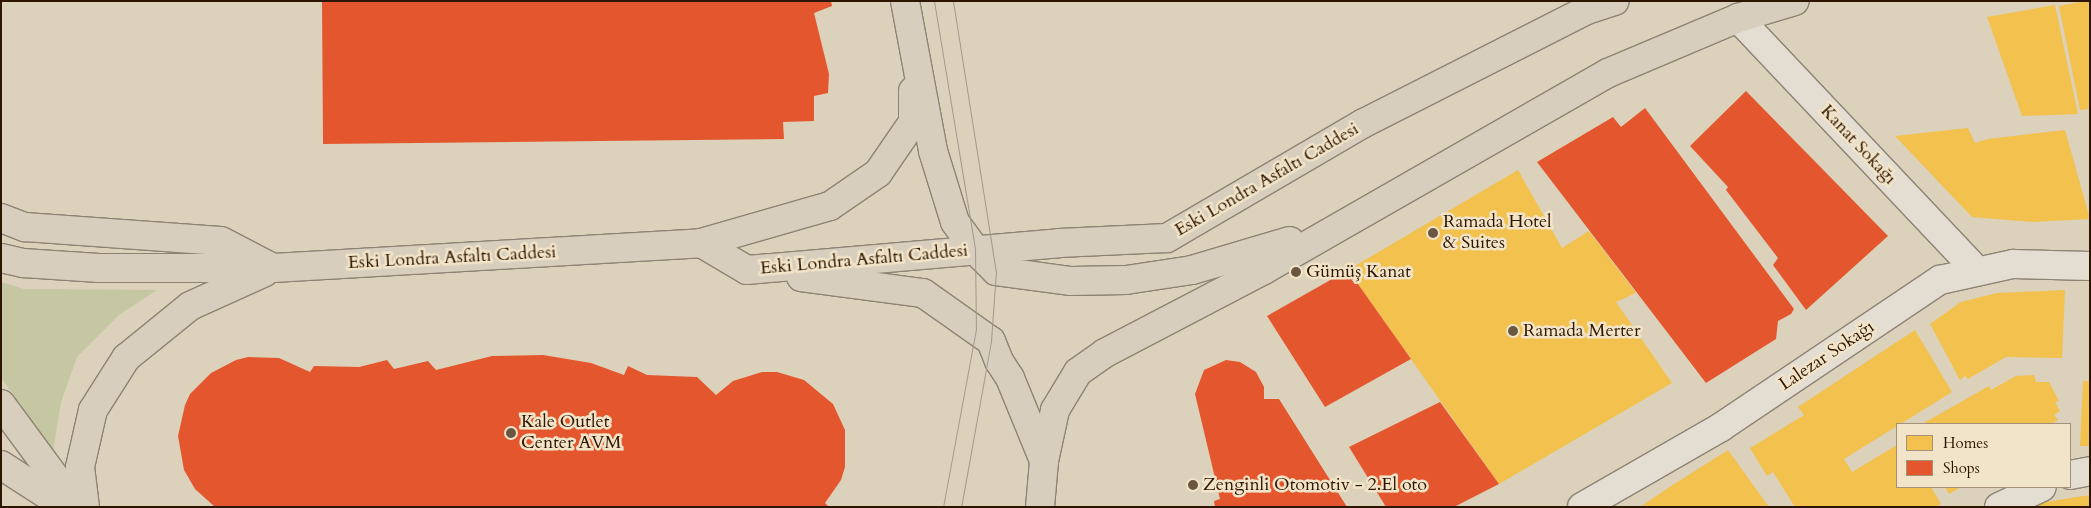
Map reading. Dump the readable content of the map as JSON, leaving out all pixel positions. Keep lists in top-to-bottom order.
{
  "streets": {
    "main road": ["Eski Londra Asfaltı Caddesi"],
    "street": ["Kanat Sokağı", "Lalezar Sokağı"]
  },
  "crossings": [
    ["Kanat Sokağı", "Lalezar Sokağı"]
  ],
  "places": [
    "Ramada Hotel & Suites",
    "Gümüş Kanat",
    "Ramada Merter",
    "Kale Outlet Center AVM",
    "Zenginli Otomotiv - 2.El oto"
  ],
  "legend": ["Homes", "Shops"]
}
